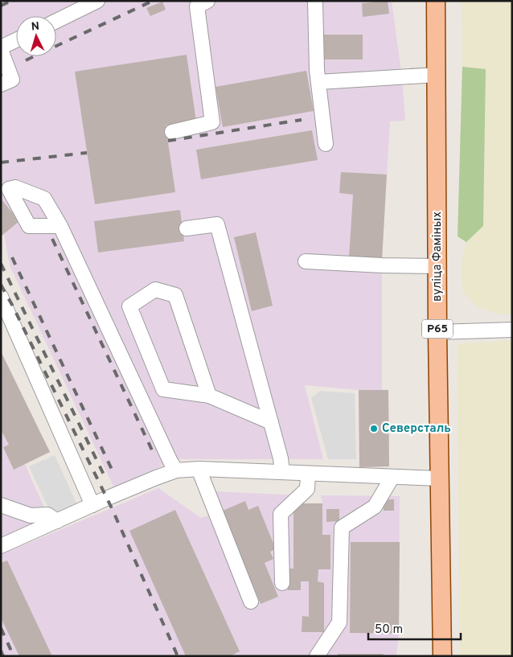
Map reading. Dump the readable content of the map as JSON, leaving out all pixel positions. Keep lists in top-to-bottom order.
{
  "streets": {
    "main road": ["вуліца Фаміных", "Р65"]
  },
  "places": ["Северсталь"],
  "scale_bar": "50 m",
  "north": "top"
}
